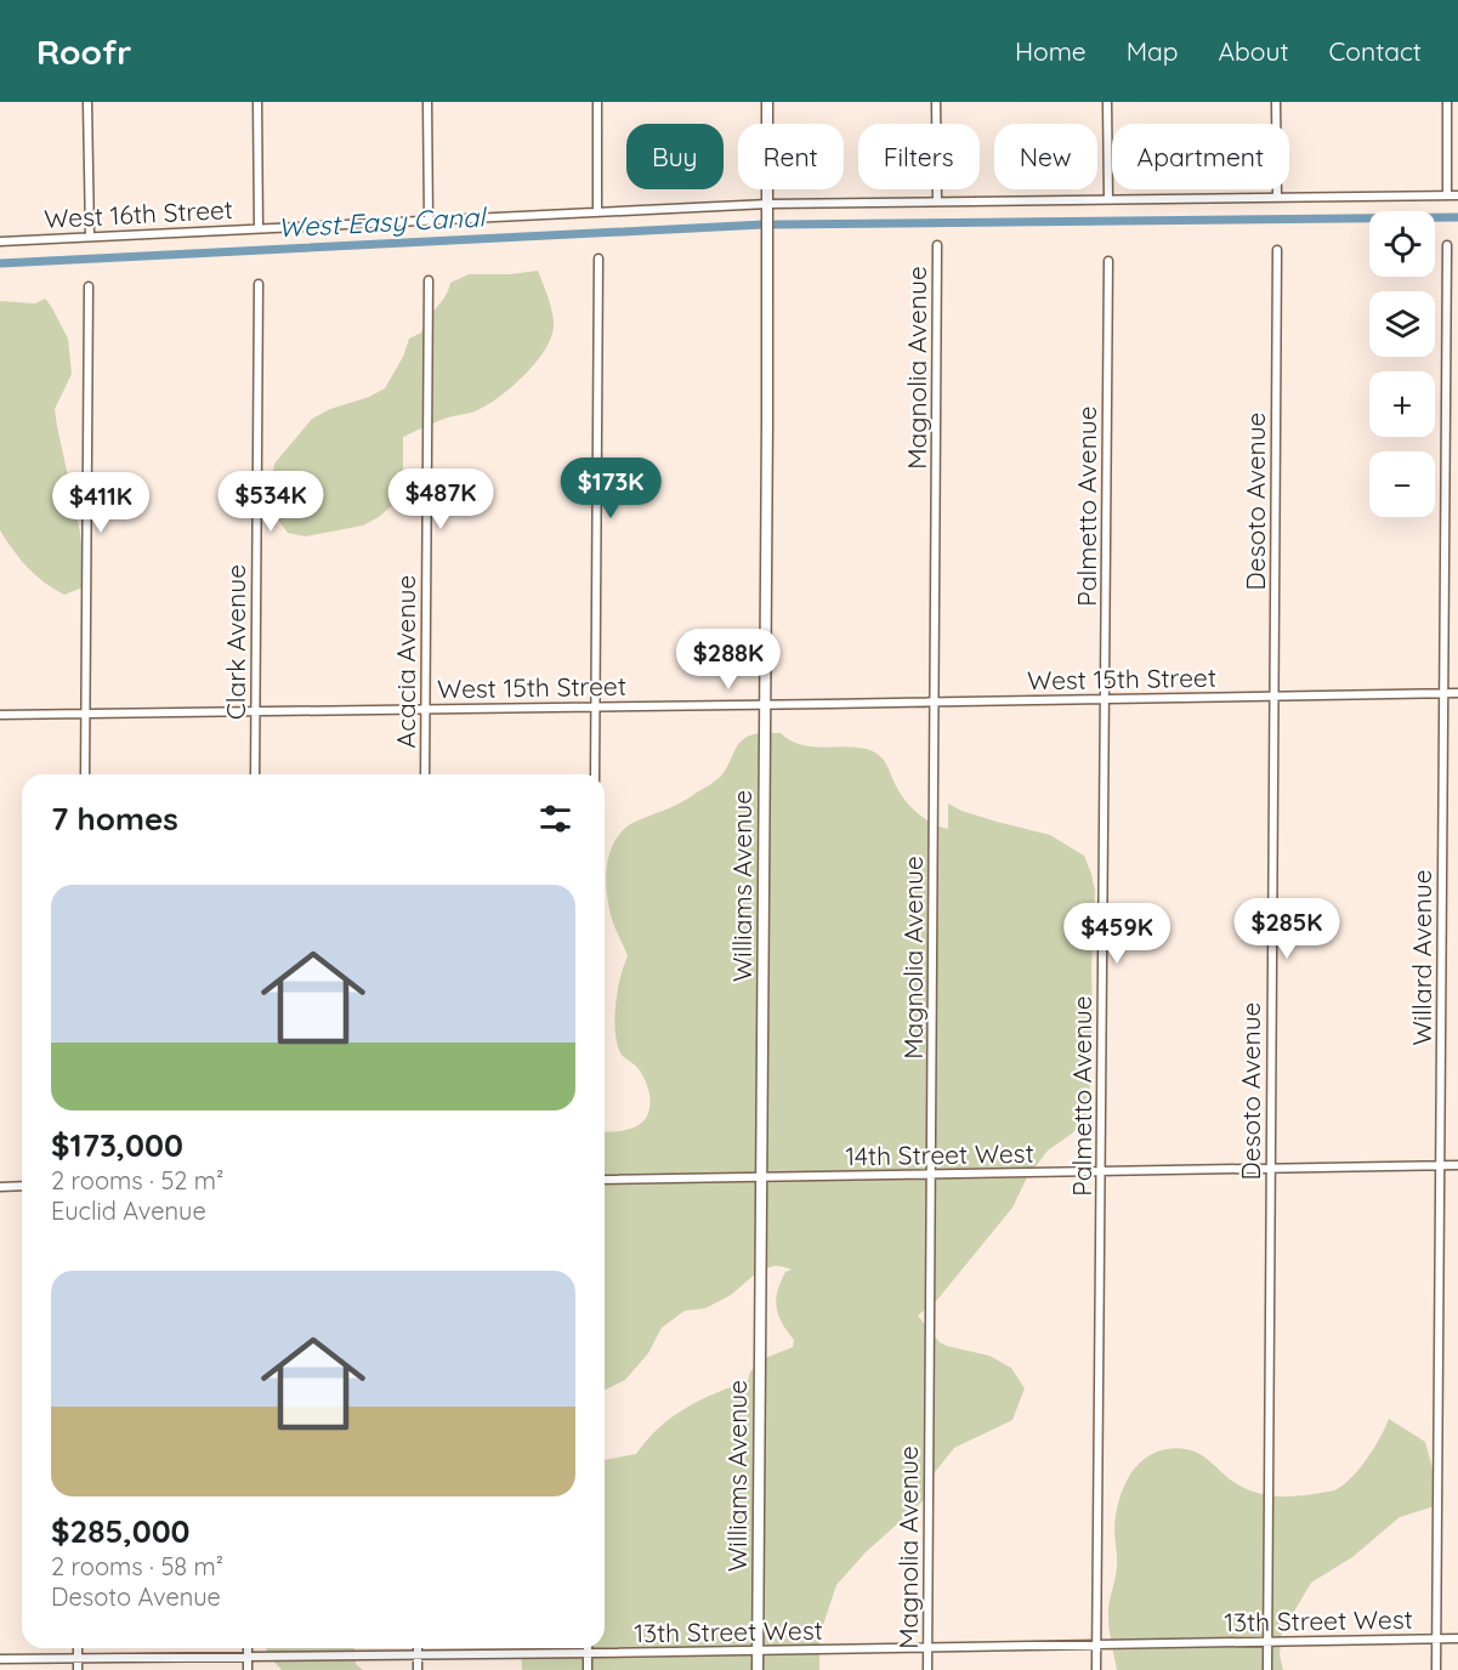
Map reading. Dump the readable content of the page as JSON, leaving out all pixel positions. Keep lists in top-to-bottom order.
{
  "streets": {
    "street": [
      "West 16th Street",
      "Magnolia Avenue",
      "Desoto Avenue",
      "Palmetto Avenue",
      "Clark Avenue",
      "Acacia Avenue",
      "West 15th Street",
      "Williams Avenue",
      "Willard Avenue",
      "14th Street West",
      "13th Street West"
    ]
  },
  "crossings": [
    ["West 16th Street", "Williams Avenue"],
    ["Magnolia Avenue", "West 15th Street"],
    ["Magnolia Avenue", "14th Street West"],
    ["Magnolia Avenue", "13th Street West"],
    ["Desoto Avenue", "West 15th Street"],
    ["Desoto Avenue", "14th Street West"],
    ["Desoto Avenue", "13th Street West"],
    ["Palmetto Avenue", "West 15th Street"],
    ["Palmetto Avenue", "14th Street West"],
    ["Palmetto Avenue", "13th Street West"],
    ["Clark Avenue", "West 15th Street"],
    ["Acacia Avenue", "West 15th Street"],
    ["West 15th Street", "Williams Avenue"],
    ["West 15th Street", "Willard Avenue"],
    ["Williams Avenue", "14th Street West"],
    ["Williams Avenue", "13th Street West"],
    ["Willard Avenue", "14th Street West"],
    ["Willard Avenue", "13th Street West"]
  ],
  "water": ["West Easy Canal"],
  "page": {
    "header": "Roofr",
    "nav": [
      "Home",
      "Map",
      "About",
      "Contact"
    ],
    "chip": [
      "Buy",
      "Rent",
      "Filters",
      "New",
      "Apartment"
    ],
    "map_buttons": ["+", "−"],
    "price": [
      "$173K",
      "$487K",
      "$534K",
      "$411K",
      "$288K",
      "$285K",
      "$459K"
    ],
    "heading": "7 homes",
    "list": [
      {
        "name": "$173,000",
        "note": "2 rooms · 52 m² · Euclid Avenue"
      },
      {
        "name": "$285,000",
        "note": "2 rooms · 58 m² · Desoto Avenue"
      }
    ]
  }
}
